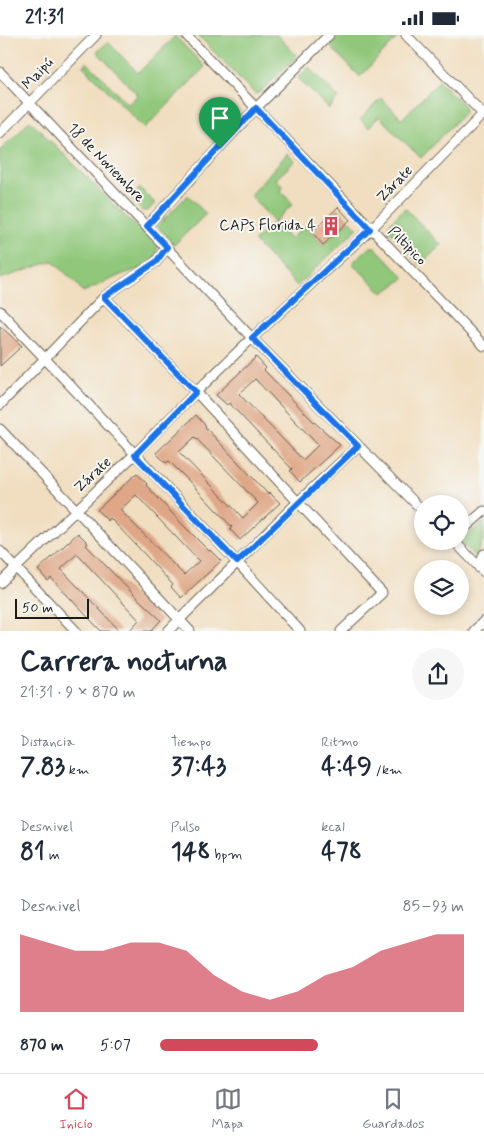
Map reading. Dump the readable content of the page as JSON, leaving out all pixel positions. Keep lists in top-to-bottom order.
{
  "streets": {
    "street": [
      "Maipú",
      "18 de Noviembre",
      "Zárate",
      "Piltipico"
    ]
  },
  "crossings": [
    ["Maipú", "18 de Noviembre"],
    ["18 de Noviembre", "Zárate"],
    ["Zárate", "Piltipico"]
  ],
  "places": {
    "building": ["CAPs Florida 4"]
  },
  "scale_bar": "50 m",
  "page": {
    "status": "21:31",
    "scale": "50 m",
    "heading": ["Carrera nocturna", "21:31 · 9 × 870 m"],
    "stats": [
      ["Distancia", "7.83 km"],
      ["Tiempo", "37:43"],
      ["Ritmo", "4:49 /km"],
      ["Desnivel", "81 m"],
      ["Pulso", "148 bpm"],
      ["kcal", "478"]
    ],
    "chart": ["Desnivel", "85–93 m"],
    "list": [
      {
        "name": "870 m",
        "note": "5:07"
      }
    ],
    "tabs": ["Inicio", "Mapa", "Guardados"]
  }
}
